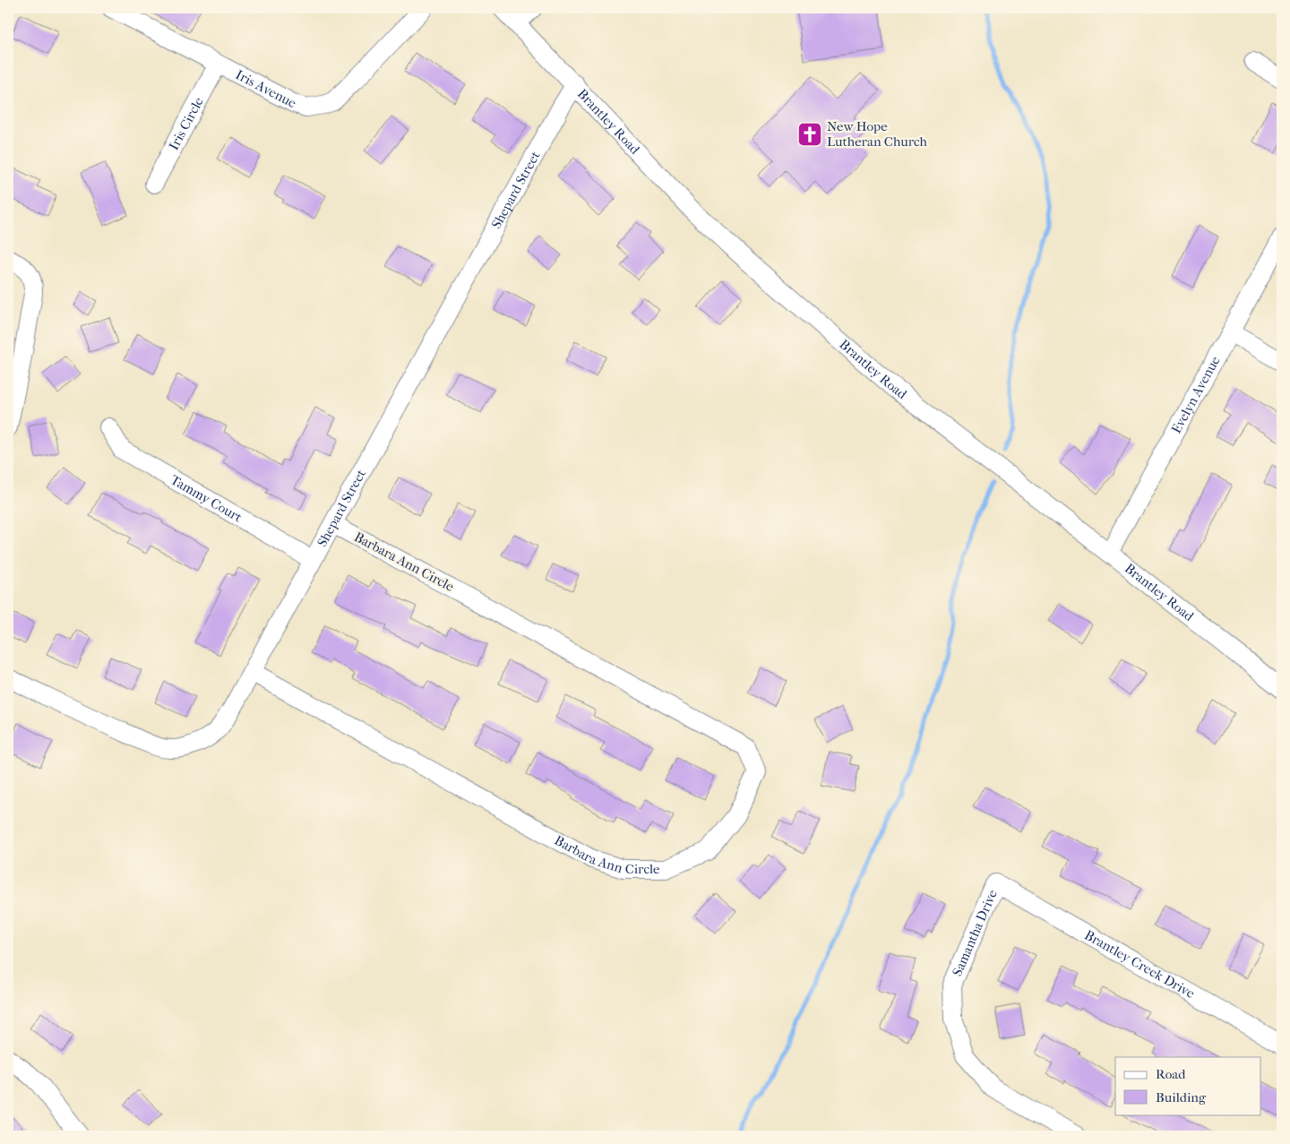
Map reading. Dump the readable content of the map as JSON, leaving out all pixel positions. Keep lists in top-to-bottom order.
{
  "streets": {
    "street": [
      "Iris Avenue",
      "Brantley Road",
      "Iris Circle",
      "Shepard Street",
      "Evelyn Avenue",
      "Tammy Court",
      "Barbara Ann Circle",
      "Samantha Drive",
      "Brantley Creek Drive"
    ]
  },
  "crossings": [
    ["Iris Avenue", "Iris Circle"],
    ["Brantley Road", "Shepard Street"],
    ["Brantley Road", "Evelyn Avenue"],
    ["Shepard Street", "Tammy Court"],
    ["Shepard Street", "Barbara Ann Circle"],
    ["Samantha Drive", "Brantley Creek Drive"]
  ],
  "places": {
    "church": ["New Hope Lutheran Church"]
  },
  "legend": ["Road", "Building"]
}
